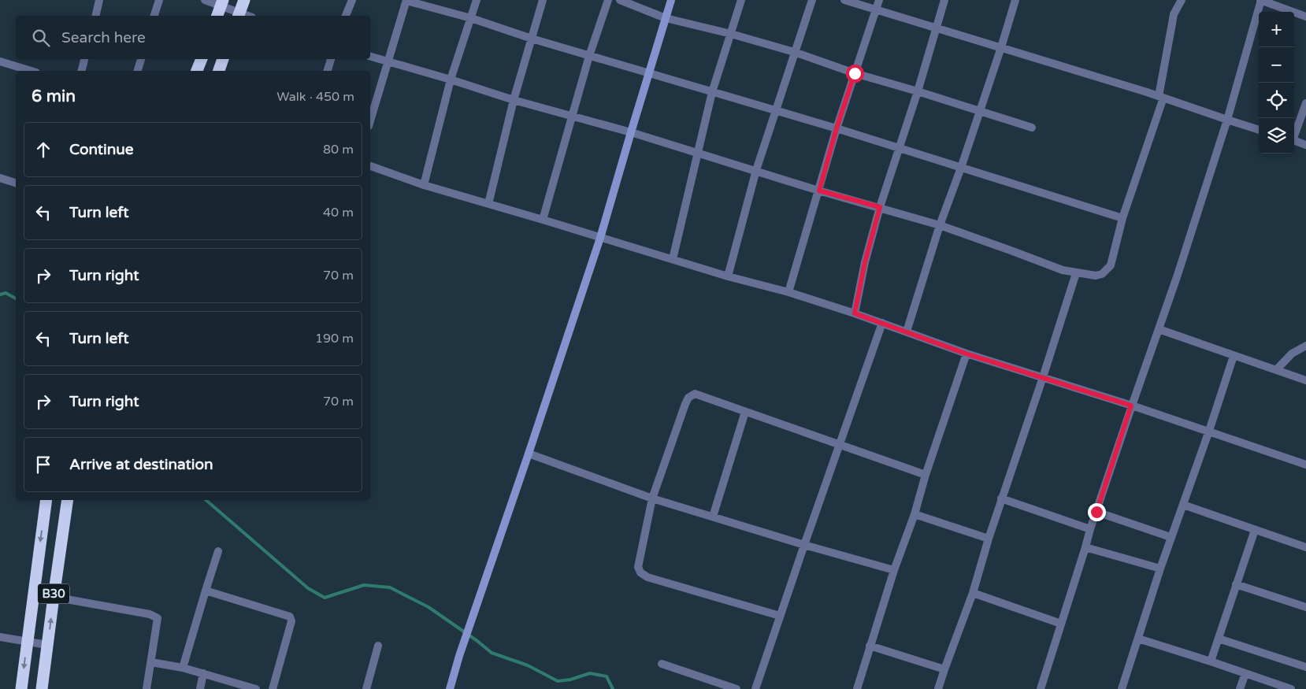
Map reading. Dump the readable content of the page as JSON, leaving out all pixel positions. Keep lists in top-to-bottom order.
{
  "streets": {
    "highway": ["B30"]
  },
  "page": {
    "map_buttons": ["+", "−"],
    "search": "Search here",
    "heading": ["6 min", "Walk · 450 m"],
    "list": [
      ["Continue", "80 m"],
      ["Turn left", "40 m"],
      ["Turn right", "70 m"],
      ["Turn left", "190 m"],
      ["Turn right", "70 m"],
      "Arrive at destination"
    ]
  }
}
